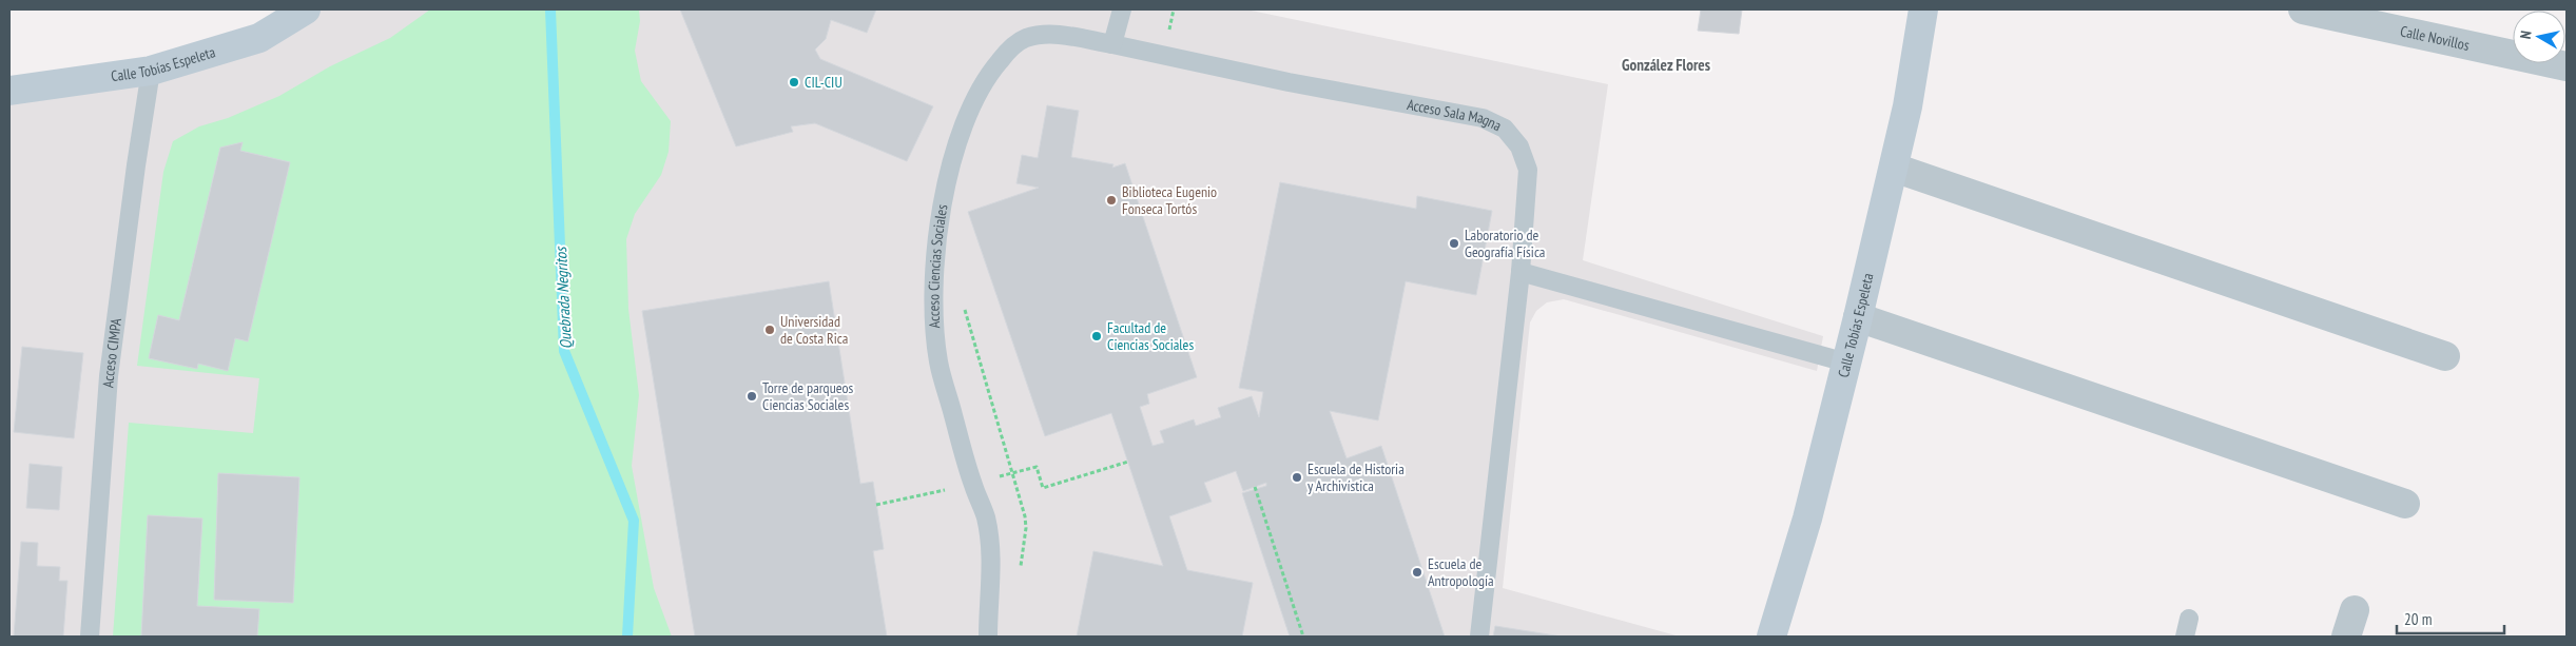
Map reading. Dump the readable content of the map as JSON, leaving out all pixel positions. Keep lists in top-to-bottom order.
{
  "streets": {
    "street": ["Calle Novillos", "Calle Tobías Espeleta"],
    "lane": ["Acceso Sala Magna", "Acceso Ciencias Sociales", "Acceso CIMPA"]
  },
  "crossings": [
    ["Calle Tobías Espeleta", "Acceso CIMPA"],
    ["Acceso Sala Magna", "Acceso Ciencias Sociales"]
  ],
  "districts": ["González Flores"],
  "water": ["Quebrada Negritos"],
  "places": [
    "CIL-CIU",
    "Biblioteca Eugenio Fonseca Tortós",
    "Laboratorio de Geografía Física",
    "Universidad de Costa Rica",
    "Facultad de Ciencias Sociales",
    "Torre de parqueos Ciencias Sociales",
    "Escuela de Historia y Archivística",
    "Escuela de Antropología"
  ],
  "scale_bar": "20 m",
  "north": "left"
}
